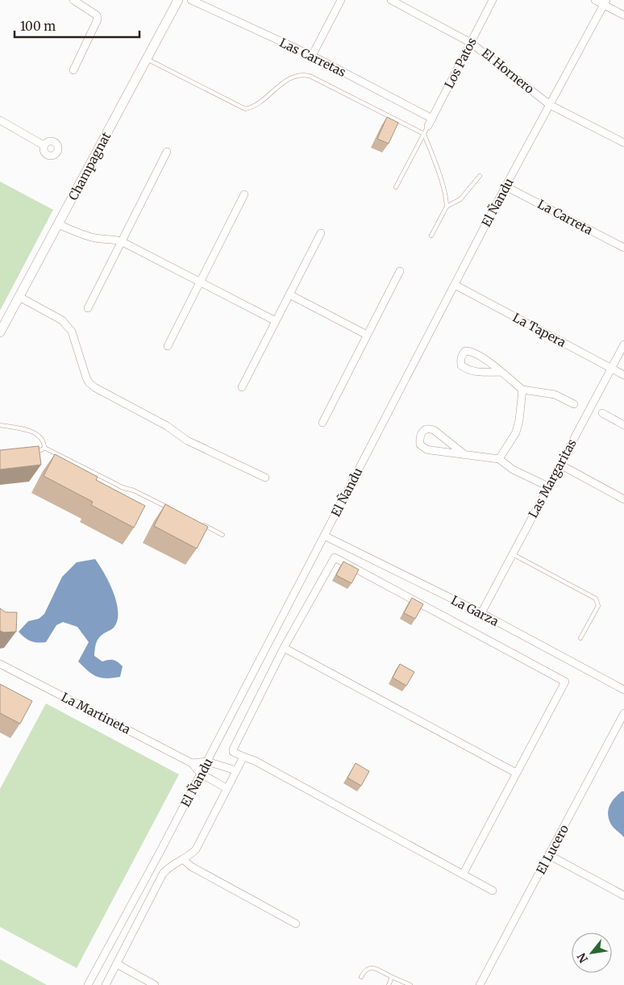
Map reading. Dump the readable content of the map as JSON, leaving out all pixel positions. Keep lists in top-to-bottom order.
{
  "streets": {
    "street": [
      "Las Carretas",
      "Los Patos",
      "El Hornero",
      "Champagnat",
      "El Ñandu",
      "La Carreta",
      "La Tapera",
      "Las Margaritas",
      "La Garza",
      "La Martineta",
      "El Lucero"
    ]
  },
  "crossings": [
    ["Las Carretas", "Los Patos"],
    ["Los Patos", "El Hornero"],
    ["El Hornero", "El Ñandu"],
    ["El Ñandu", "La Carreta"],
    ["El Ñandu", "La Tapera"],
    ["El Ñandu", "La Garza"],
    ["La Tapera", "Las Margaritas"],
    ["Las Margaritas", "La Garza"]
  ],
  "scale_bar": "100 m",
  "north": "bottom left"
}
